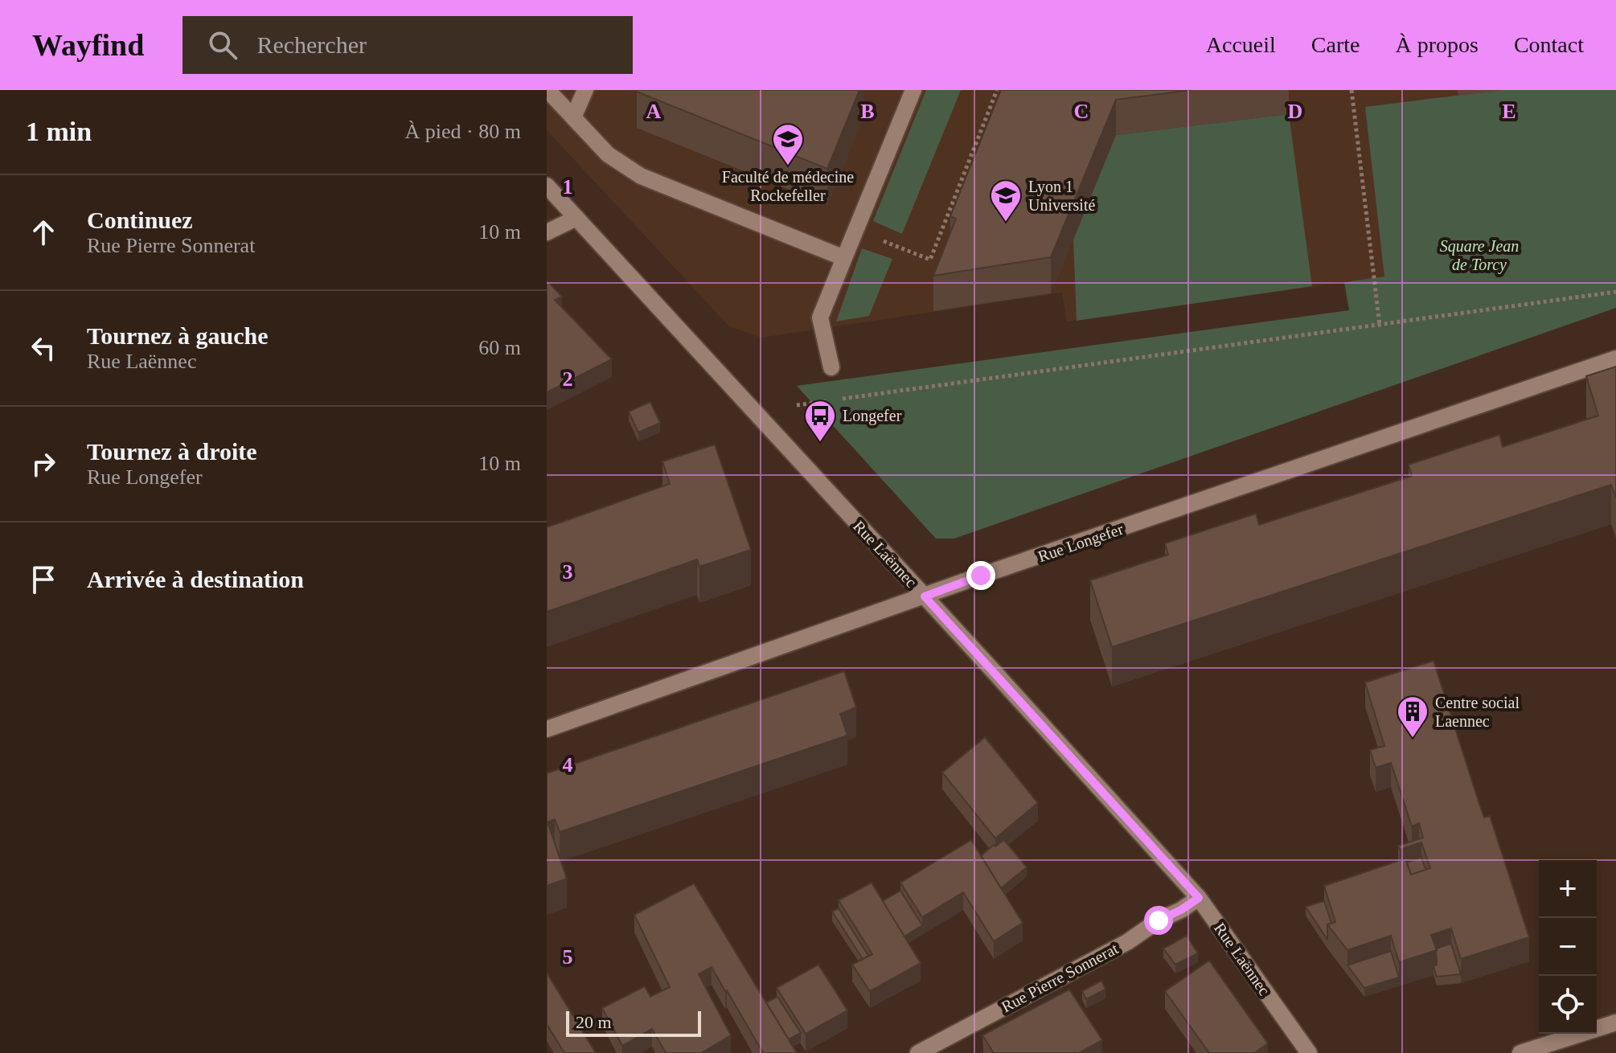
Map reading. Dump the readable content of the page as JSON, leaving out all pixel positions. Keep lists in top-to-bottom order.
{
  "streets": {
    "street": ["Rue Longefer", "Rue Laënnec", "Rue Pierre Sonnerat"]
  },
  "crossings": [
    ["Rue Longefer", "Rue Laënnec"],
    ["Rue Laënnec", "Rue Pierre Sonnerat"]
  ],
  "parks": ["Square Jean de Torcy"],
  "places": {
    "school or university": ["Faculté de médecine Rockefeller", "Lyon 1 Université"],
    "bus stop": ["Longefer"],
    "building": ["Centre social Laennec"]
  },
  "scale_bar": "20 m",
  "page": {
    "header": "Wayfind",
    "search": "Rechercher",
    "nav": [
      "Accueil",
      "Carte",
      "À propos",
      "Contact"
    ],
    "heading": ["1 min", "À pied · 80 m"],
    "list": [
      ["Continuez", "Rue Pierre Sonnerat", "10 m"],
      ["Tournez à gauche", "Rue Laënnec", "60 m"],
      ["Tournez à droite", "Rue Longefer", "10 m"],
      "Arrivée à destination"
    ],
    "map_buttons": ["+", "−"],
    "scale": "20 m"
  },
  "grid": {
    "columns": [
      "A",
      "B",
      "C",
      "D",
      "E"
    ],
    "rows": [
      "1",
      "2",
      "3",
      "4",
      "5"
    ]
  }
}
